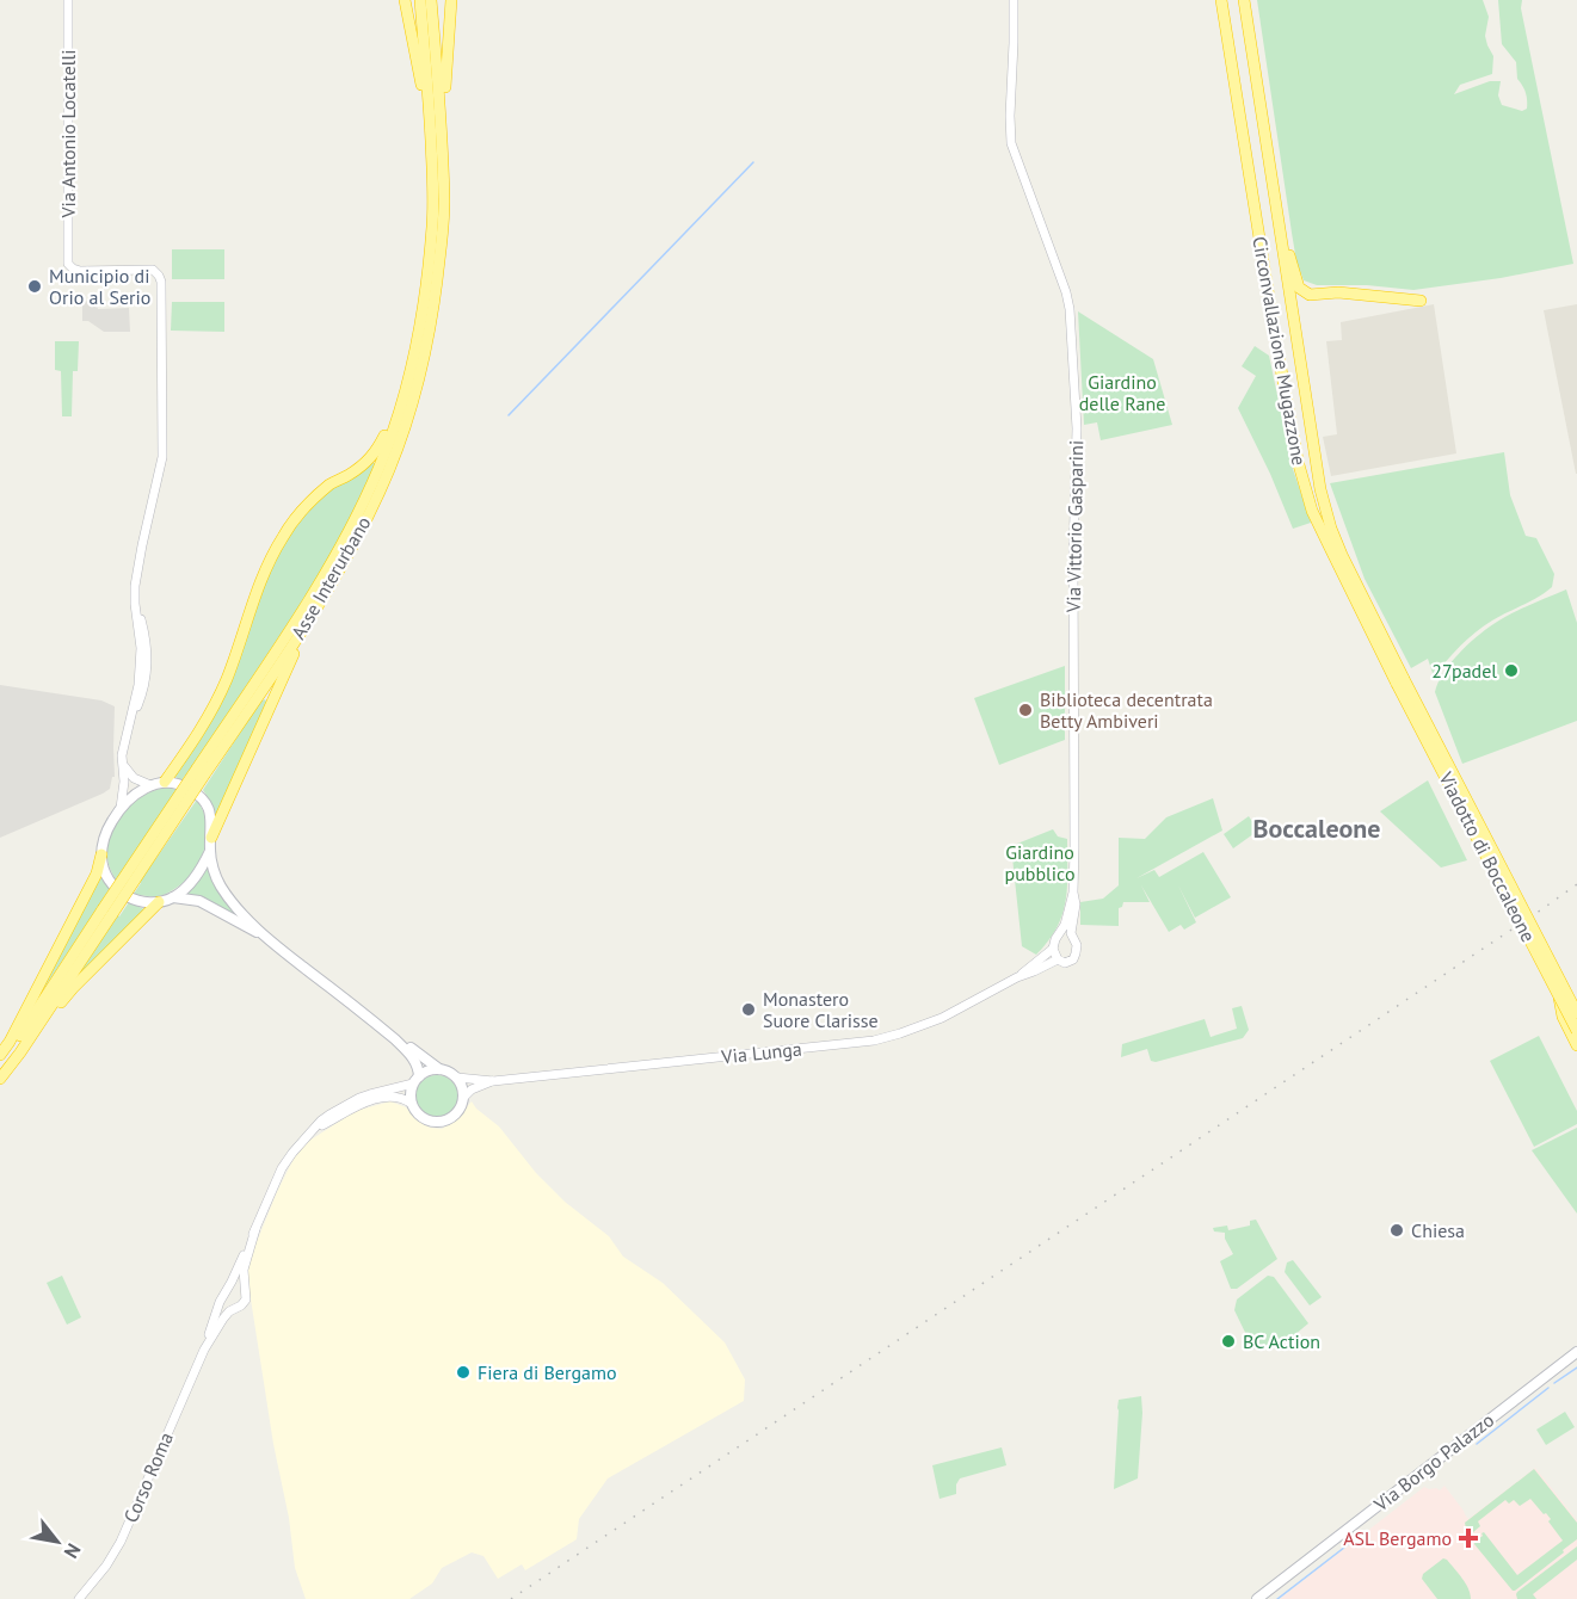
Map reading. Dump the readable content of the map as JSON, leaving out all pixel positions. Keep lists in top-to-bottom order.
{
  "streets": {
    "highway": ["Circonvallazione Mugazzone", "Asse Interurbano", "Viadotto di Boccaleone"],
    "main road": ["Via Lunga", "Via Borgo Palazzo"],
    "street": ["Via Antonio Locatelli", "Via Vittorio Gasparini", "Corso Roma"]
  },
  "crossings": [
    ["Circonvallazione Mugazzone", "Viadotto di Boccaleone"],
    ["Via Vittorio Gasparini", "Via Lunga"],
    ["Via Lunga", "Corso Roma"]
  ],
  "districts": ["Boccaleone"],
  "parks": ["Giardino delle Rane", "Giardino pubblico"],
  "places": {
    "other": [
      "Municipio di Orio al Serio",
      "27padel",
      "Biblioteca decentrata Betty Ambiveri",
      "Monastero Suore Clarisse",
      "Chiesa",
      "BC Action",
      "Fiera di Bergamo"
    ],
    "health": ["ASL Bergamo"]
  },
  "north": "bottom right"
}
